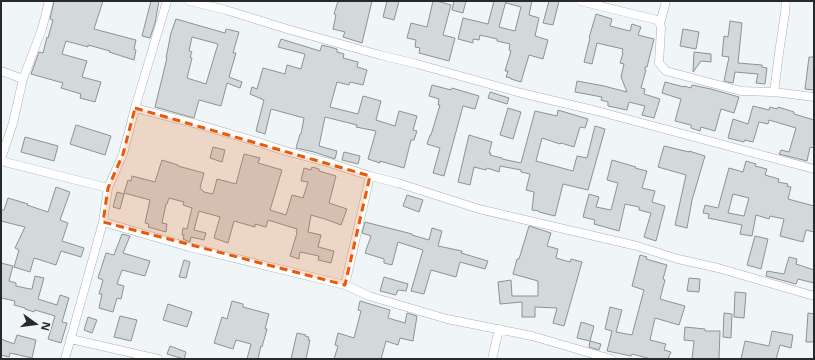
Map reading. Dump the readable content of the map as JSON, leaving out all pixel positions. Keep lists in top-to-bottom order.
{
  "north": "right"
}
